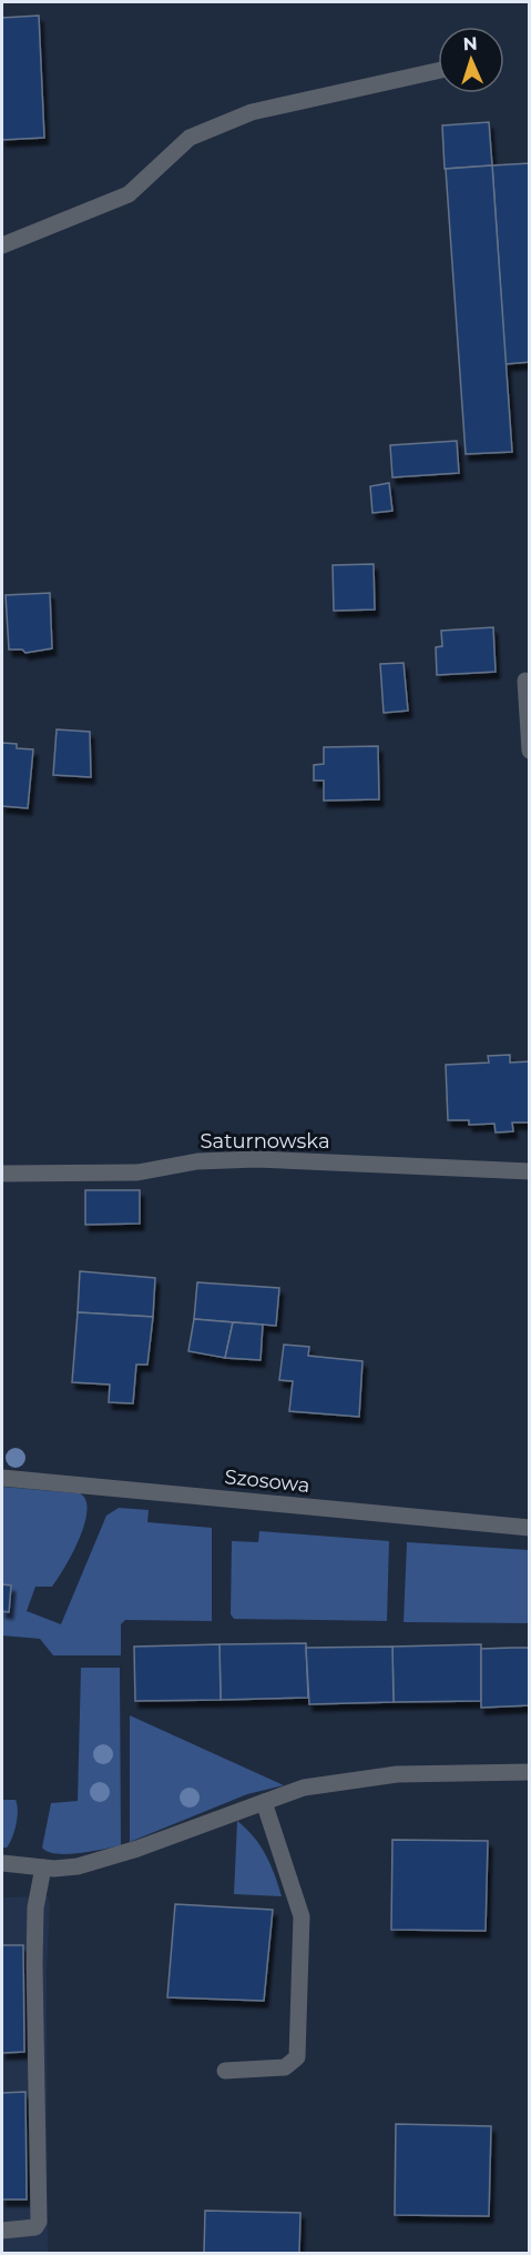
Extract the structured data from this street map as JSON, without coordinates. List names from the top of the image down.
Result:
{
  "streets": {
    "street": ["Saturnowska", "Szosowa"]
  },
  "north": "top"
}
